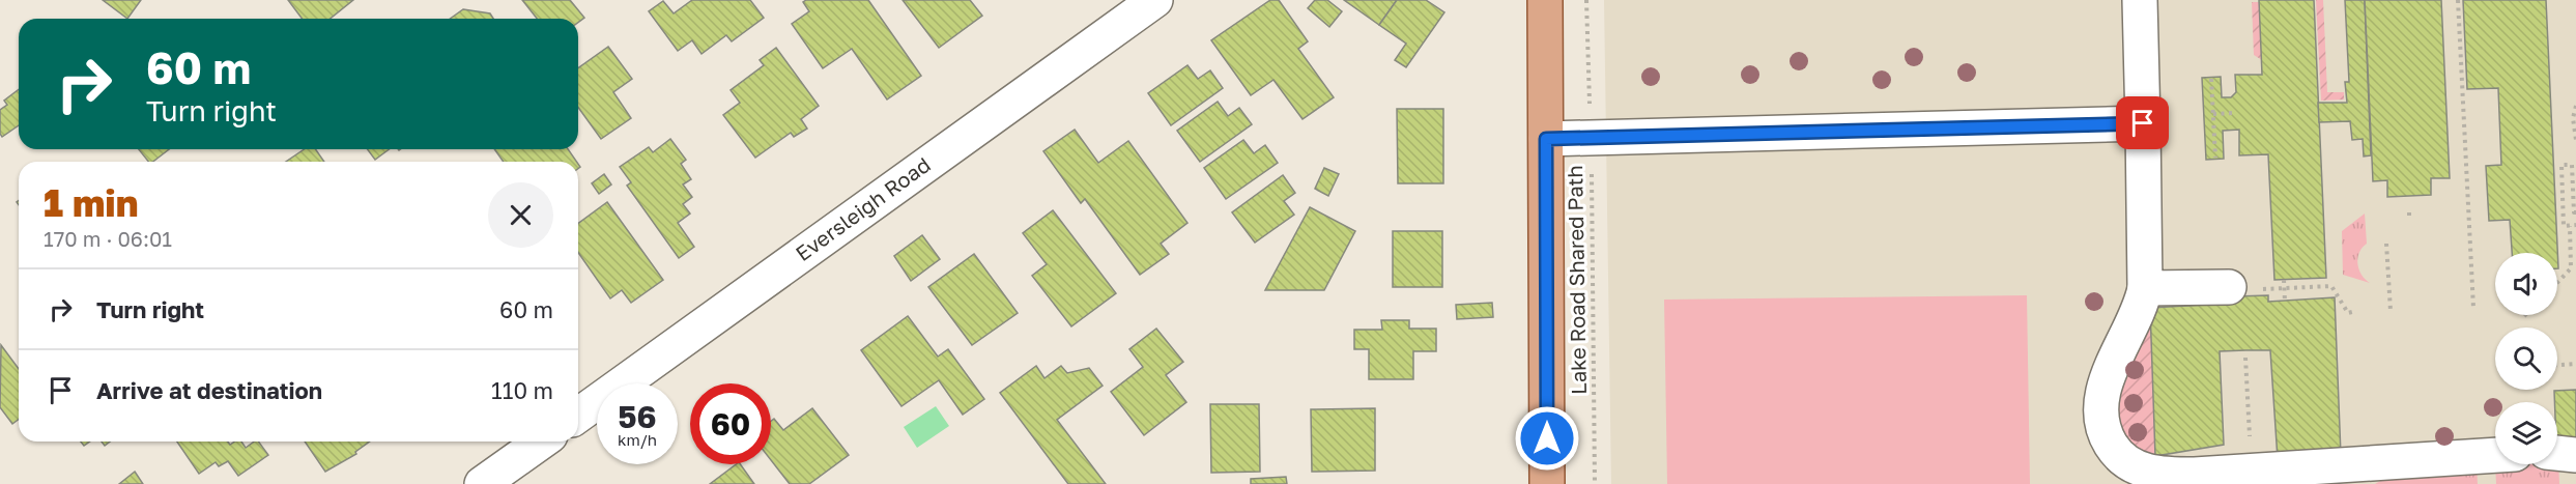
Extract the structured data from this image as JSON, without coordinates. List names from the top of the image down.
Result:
{
  "streets": {
    "street": ["Eversleigh Road"],
    "path": ["Lake Road Shared Path"]
  },
  "page": {
    "turn": ["60 m", "Turn right"],
    "heading": ["1 min", "170 m · 06:01"],
    "list": [
      {
        "name": "Turn right",
        "value": "60 m"
      },
      {
        "name": "Arrive at destination",
        "value": "110 m"
      }
    ],
    "speed": "56 km/h",
    "limit": "60"
  }
}
